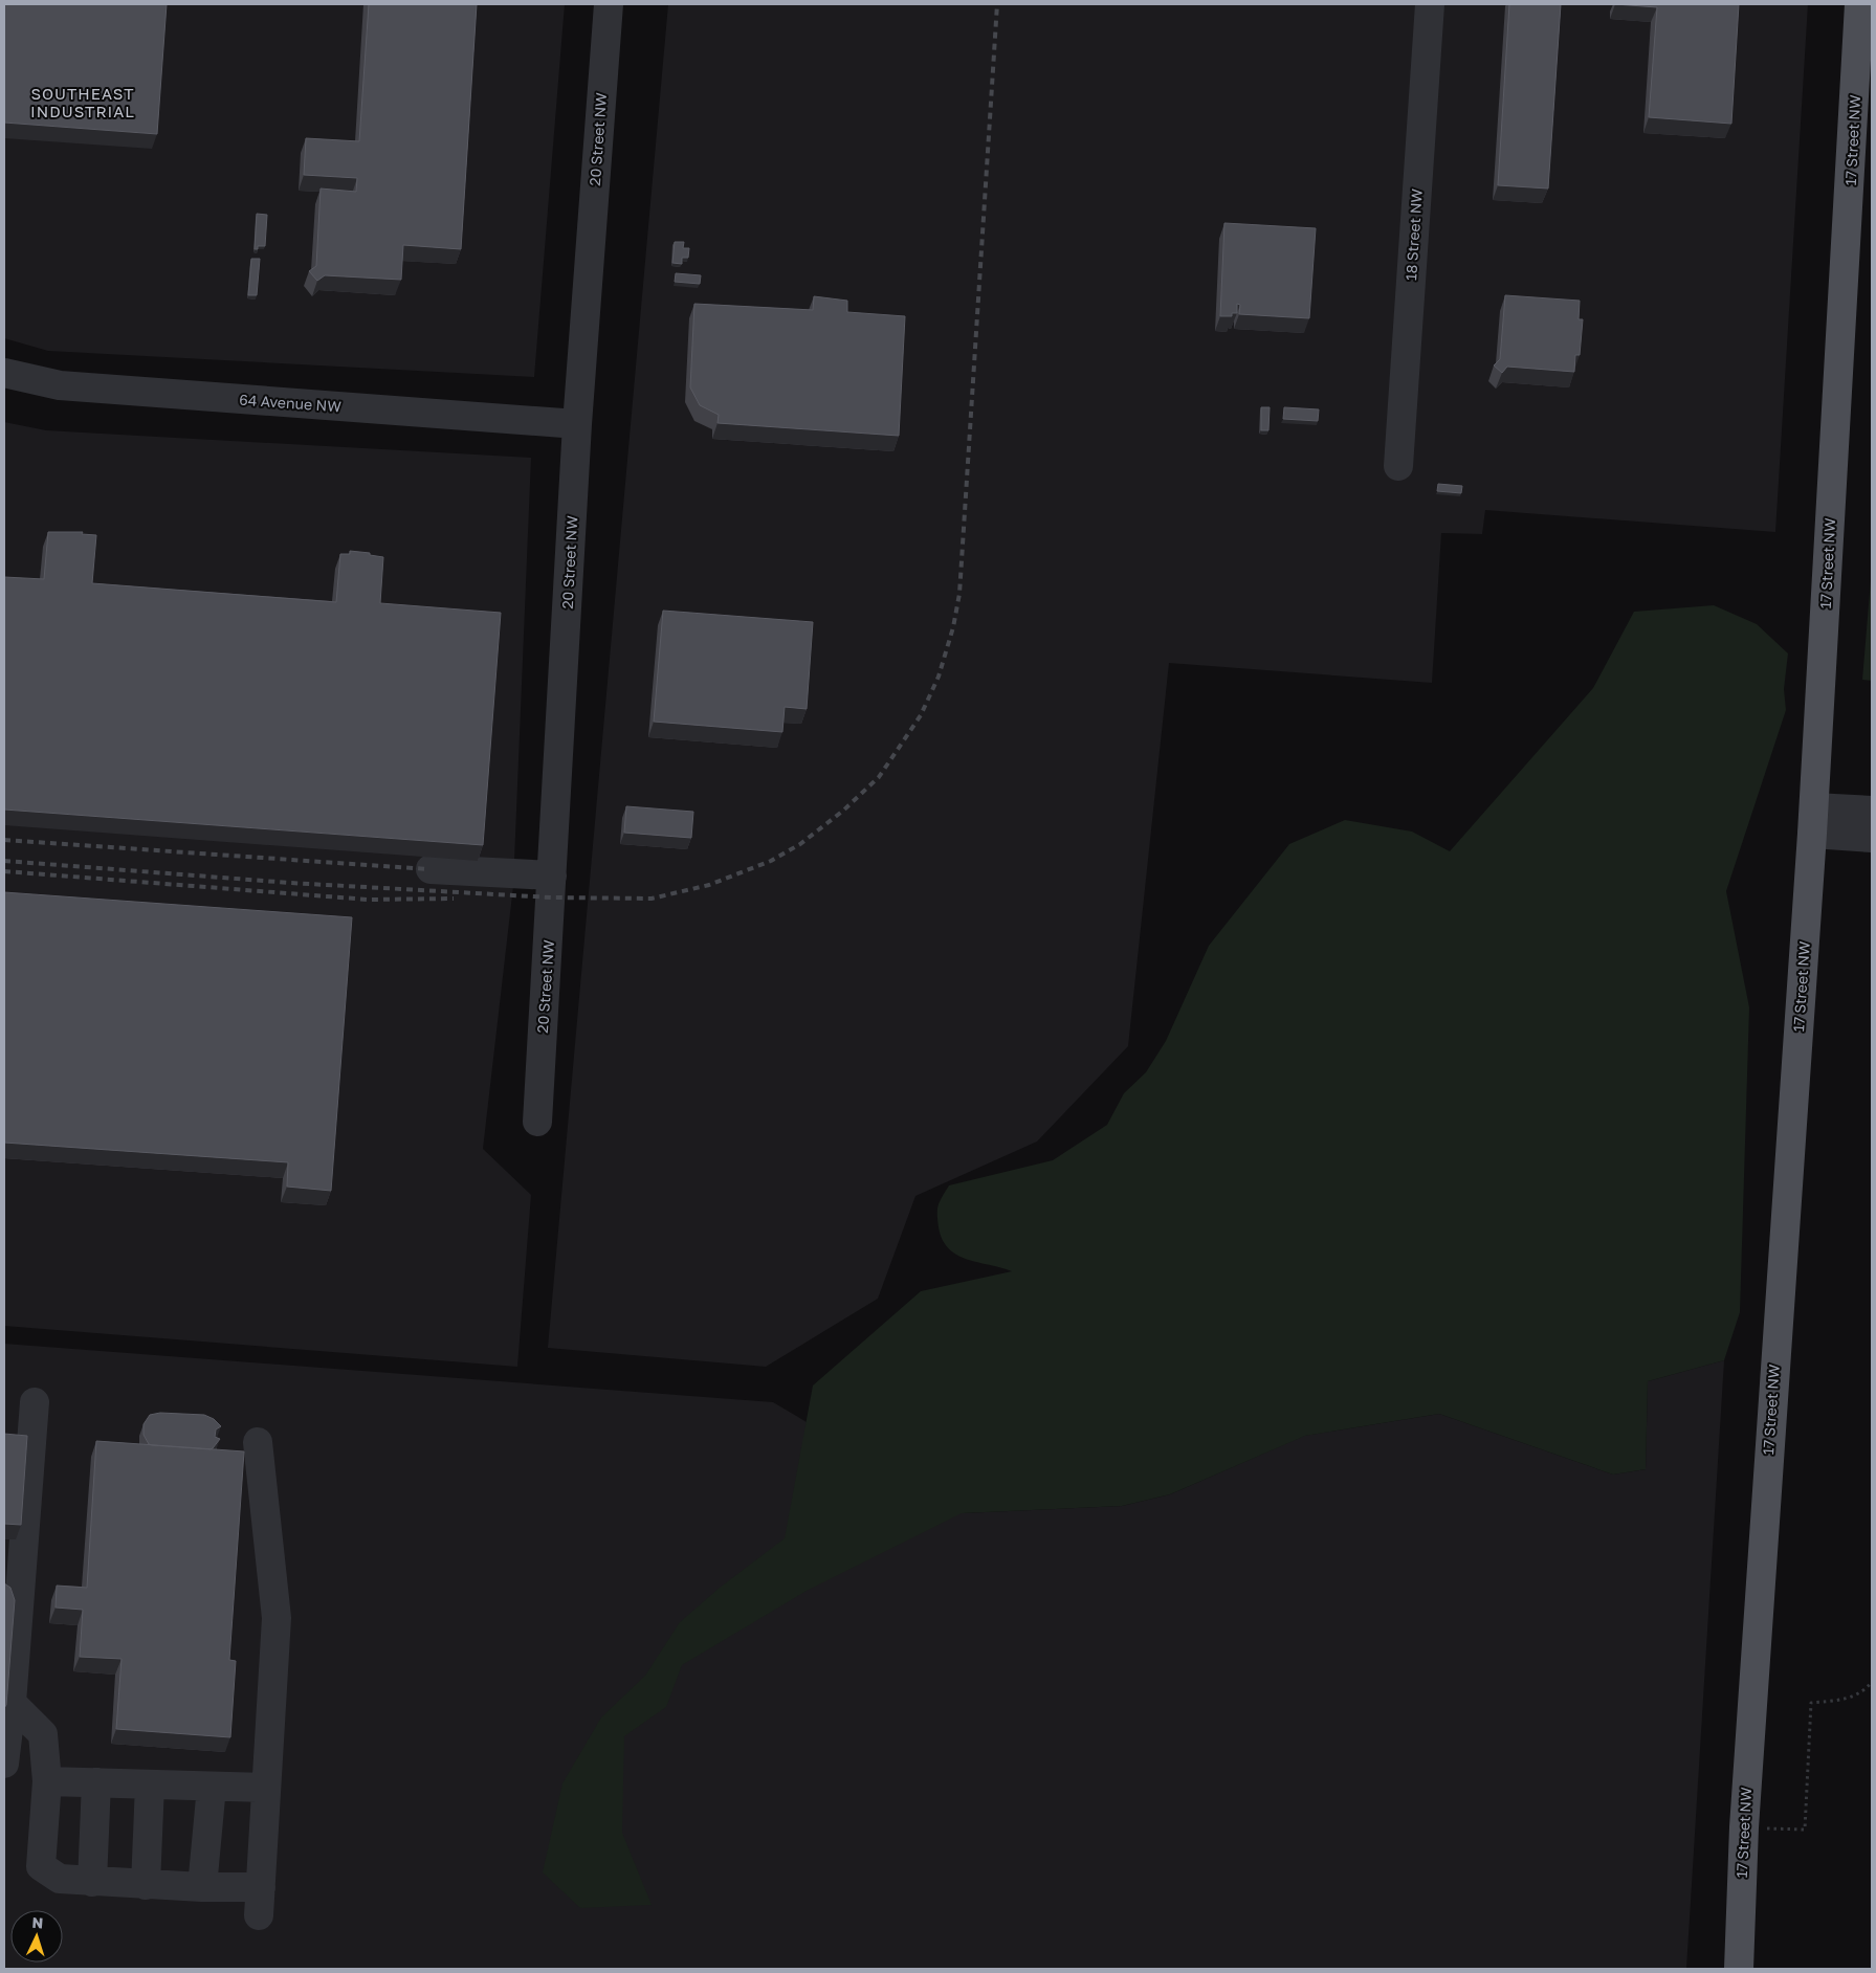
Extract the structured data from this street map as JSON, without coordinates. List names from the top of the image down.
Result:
{
  "streets": {
    "main road": ["17 Street NW"],
    "street": ["20 Street NW", "18 Street NW", "64 Avenue NW"]
  },
  "crossings": [
    ["20 Street NW", "64 Avenue NW"]
  ],
  "districts": ["SOUTHEAST INDUSTRIAL"],
  "north": "top"
}
